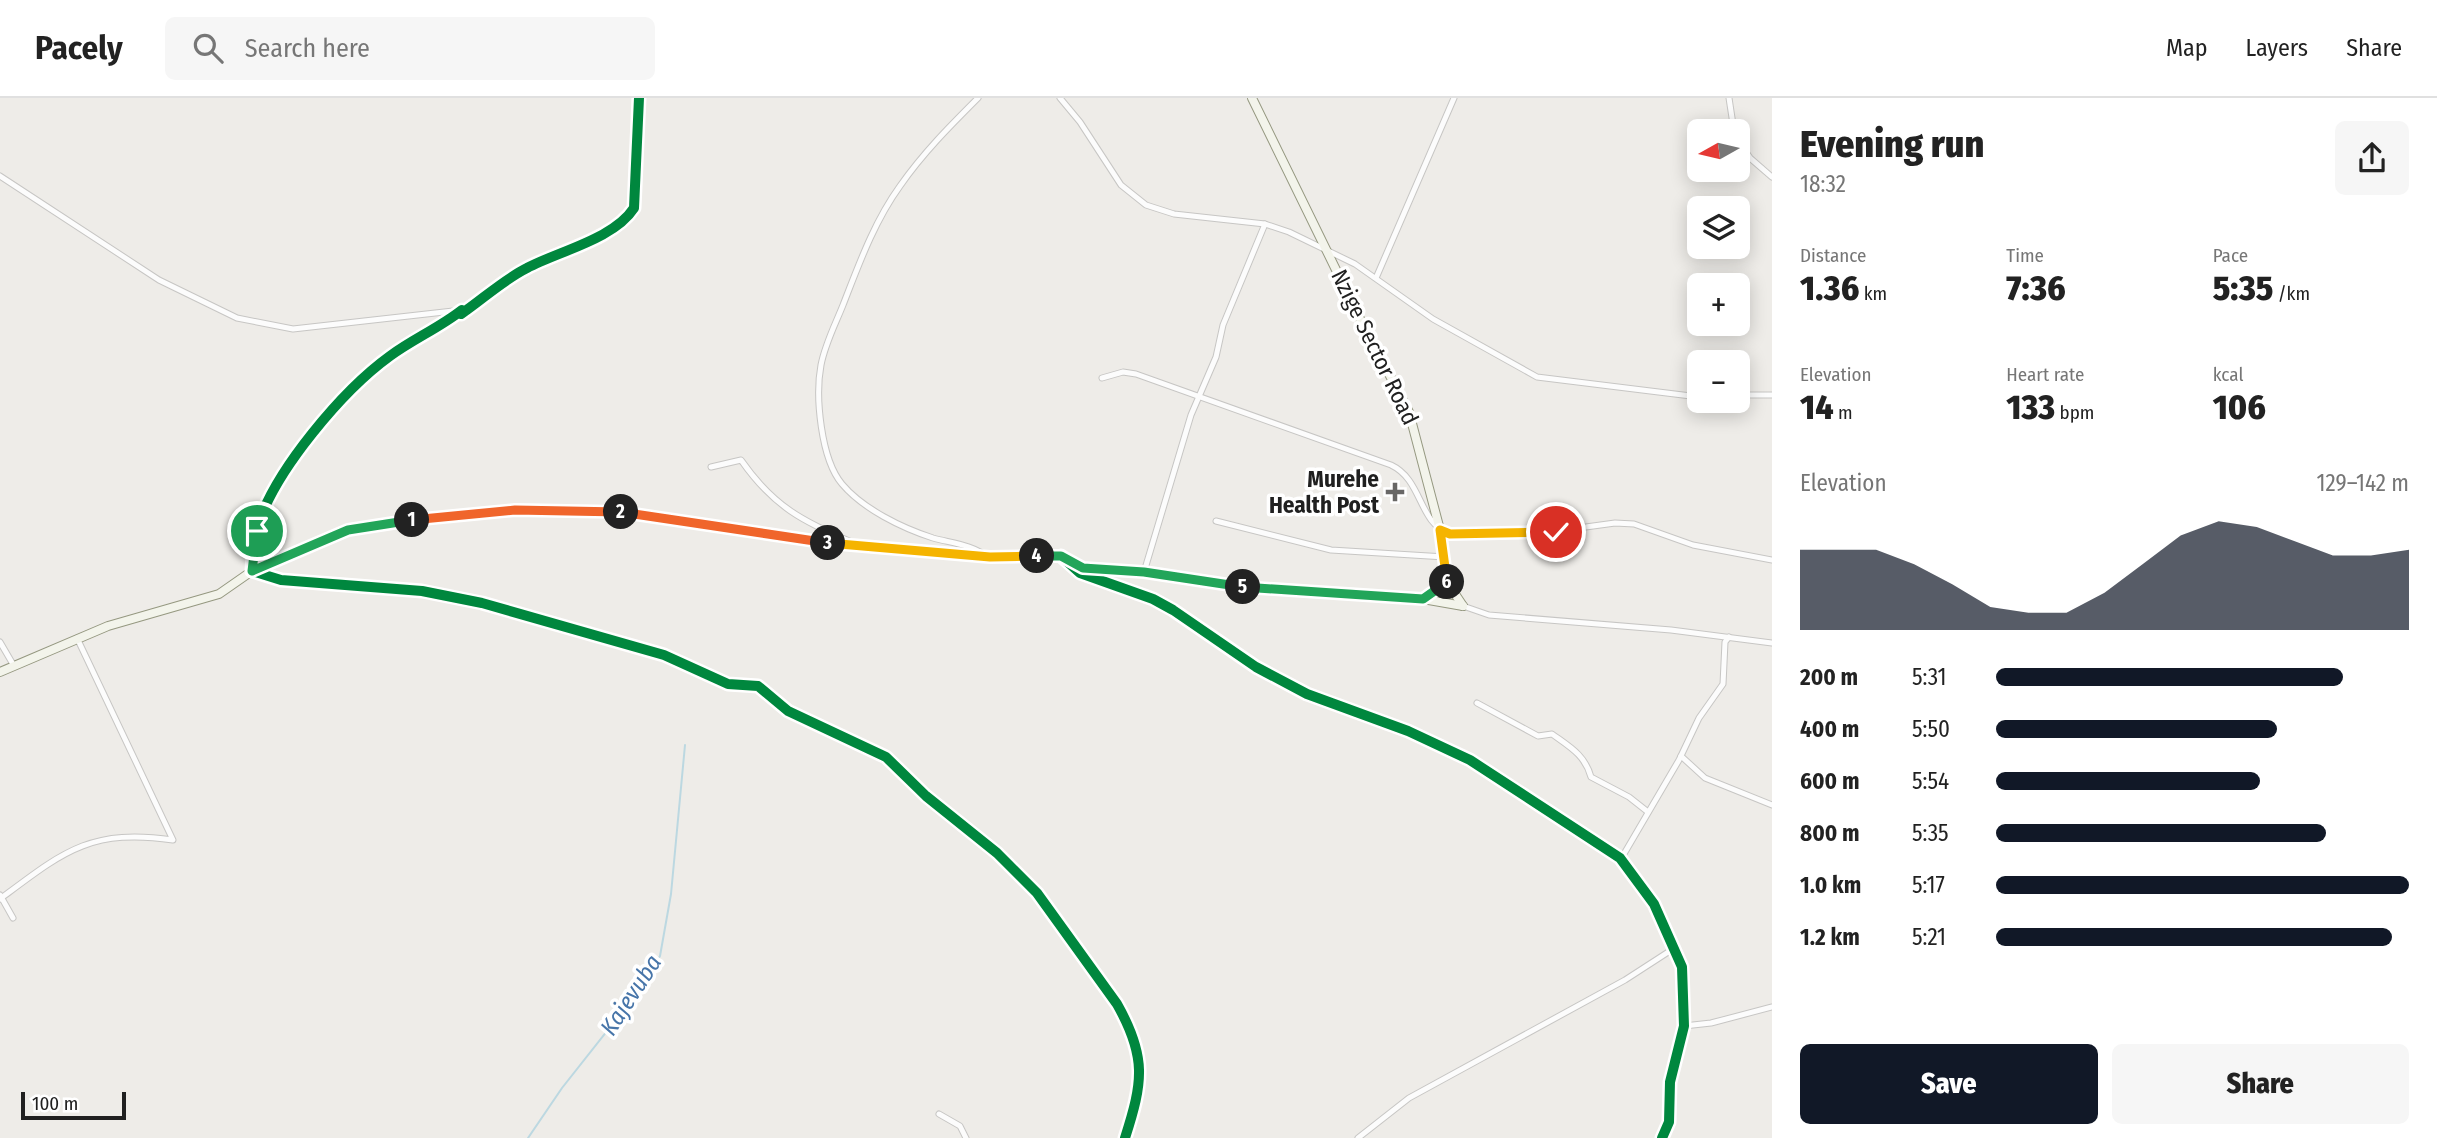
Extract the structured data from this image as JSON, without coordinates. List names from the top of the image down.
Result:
{
  "streets": {
    "main road": ["Nzige Sector Road"]
  },
  "water": ["Kajevuba"],
  "places": {
    "health": ["Murehe Health Post"]
  },
  "scale_bar": "100 m",
  "north": "left",
  "page": {
    "header": "Pacely",
    "search": "Search here",
    "nav": ["Map", "Layers", "Share"],
    "heading": ["Evening run", "18:32"],
    "map_buttons": ["+", "−"],
    "stats": [
      ["Distance", "1.36 km"],
      ["Time", "7:36"],
      ["Pace", "5:35 /km"],
      ["Elevation", "14 m"],
      ["Heart rate", "133 bpm"],
      ["kcal", "106"]
    ],
    "chart": ["Elevation", "129–142 m"],
    "pins": [
      "2",
      "1",
      "3",
      "4",
      "6",
      "5"
    ],
    "list": [
      {
        "name": "200 m",
        "note": "5:31"
      },
      {
        "name": "400 m",
        "note": "5:50"
      },
      {
        "name": "600 m",
        "note": "5:54"
      },
      {
        "name": "800 m",
        "note": "5:35"
      },
      {
        "name": "1.0 km",
        "note": "5:17"
      },
      {
        "name": "1.2 km",
        "note": "5:21"
      }
    ],
    "buttons": ["Save", "Share"],
    "scale": "100 m"
  }
}
